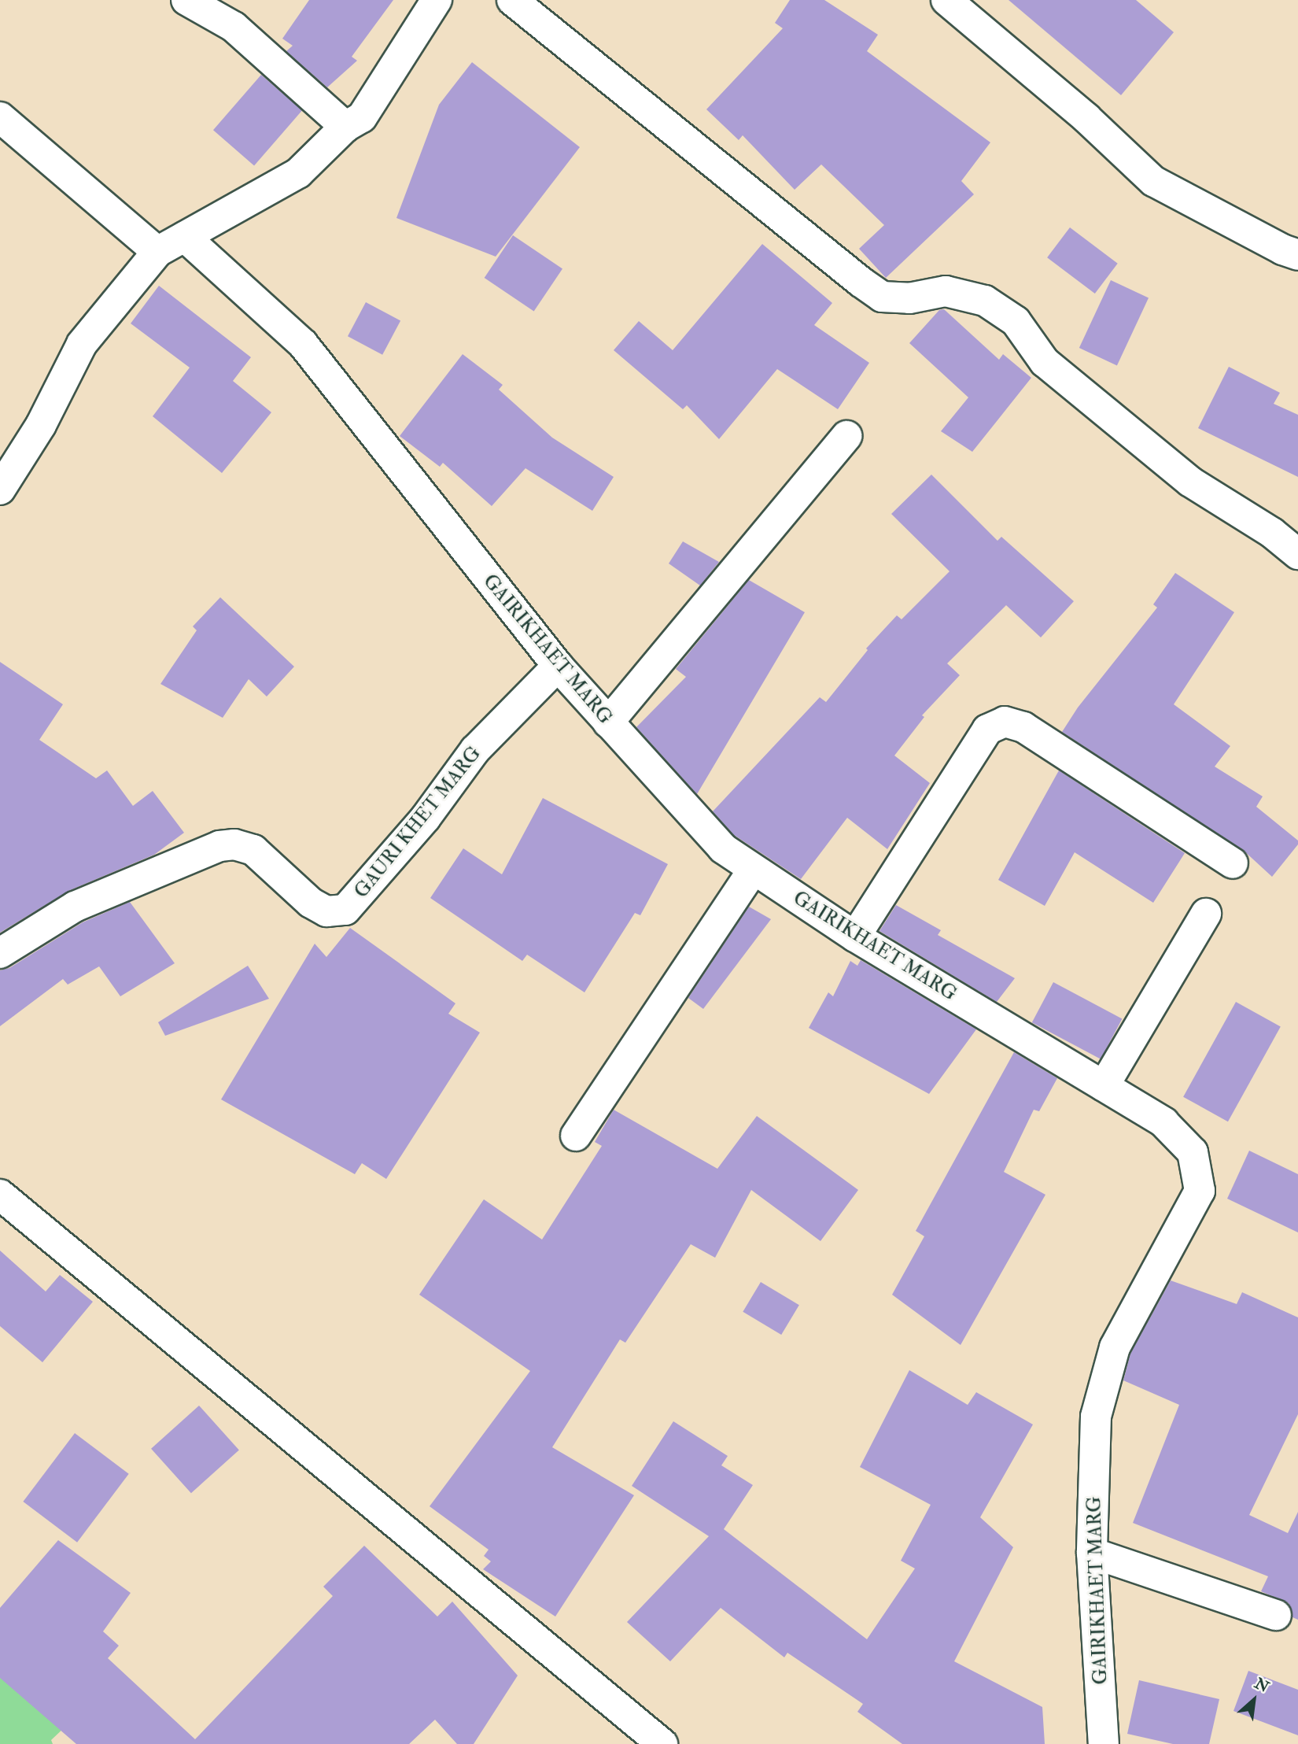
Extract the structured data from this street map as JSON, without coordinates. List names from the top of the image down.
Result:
{
  "streets": {
    "street": ["GAIRIKHAET MARG", "GAURI KHET MARG"]
  },
  "crossings": [
    ["GAIRIKHAET MARG", "GAURI KHET MARG"]
  ],
  "north": "top right"
}
